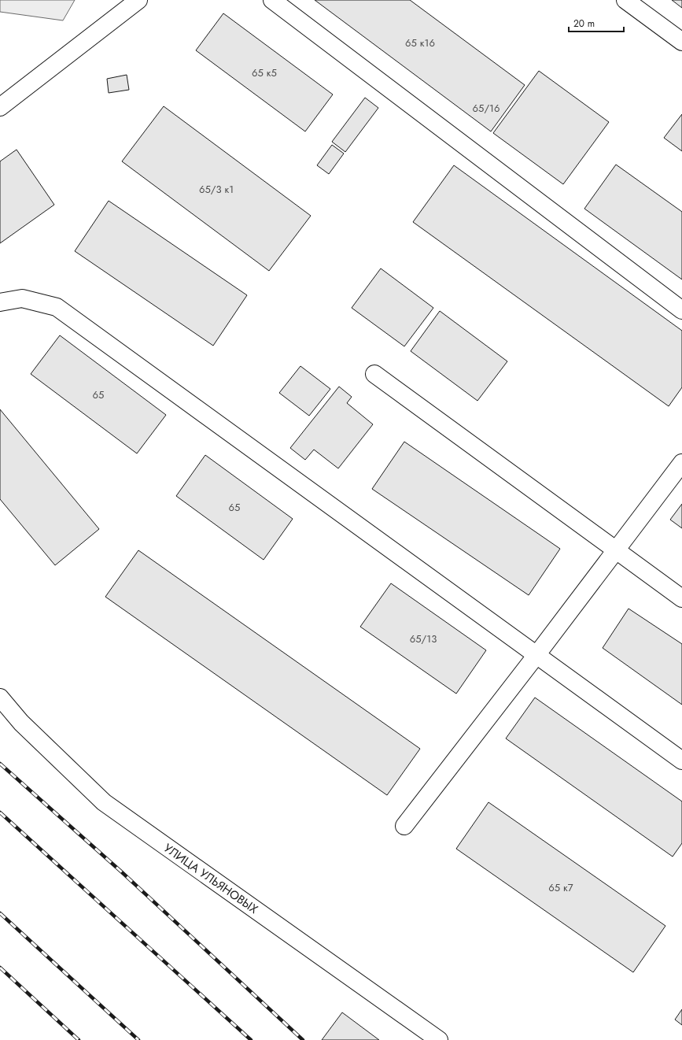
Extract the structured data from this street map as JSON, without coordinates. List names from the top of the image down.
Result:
{
  "streets": {
    "street": ["УЛИЦА УЛЬЯНОВЫХ"]
  },
  "house_numbers": [
    "65 к16",
    "65 к5",
    "65/16",
    "65/3 к1",
    "65",
    "65",
    "65/13",
    "65 к7"
  ],
  "scale_bar": "20 m"
}
